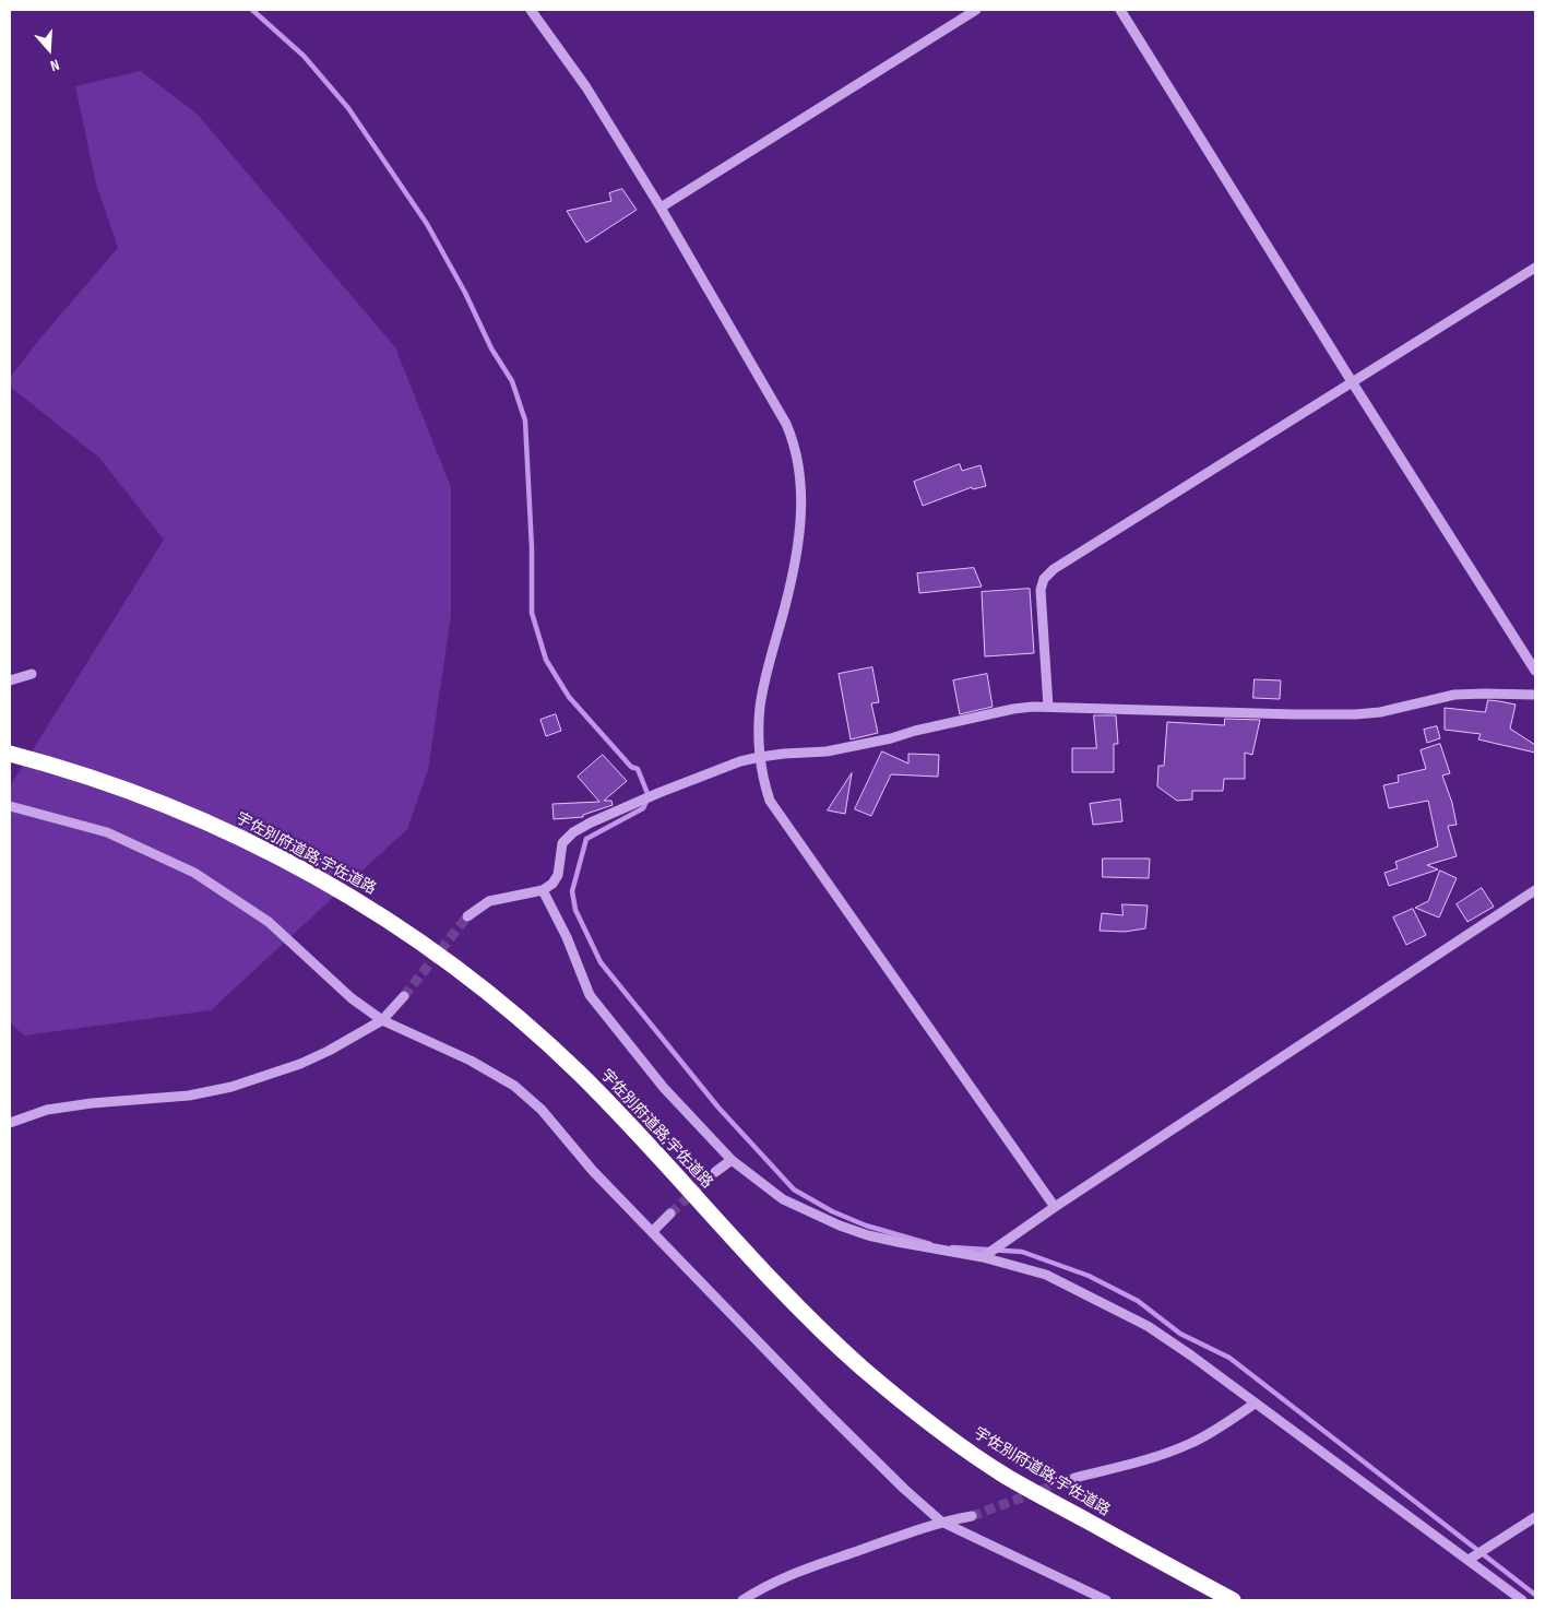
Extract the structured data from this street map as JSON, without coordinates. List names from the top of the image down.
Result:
{
  "streets": {
    "highway": ["宇佐別府道路;宇佐道路"]
  },
  "north": "bottom"
}
